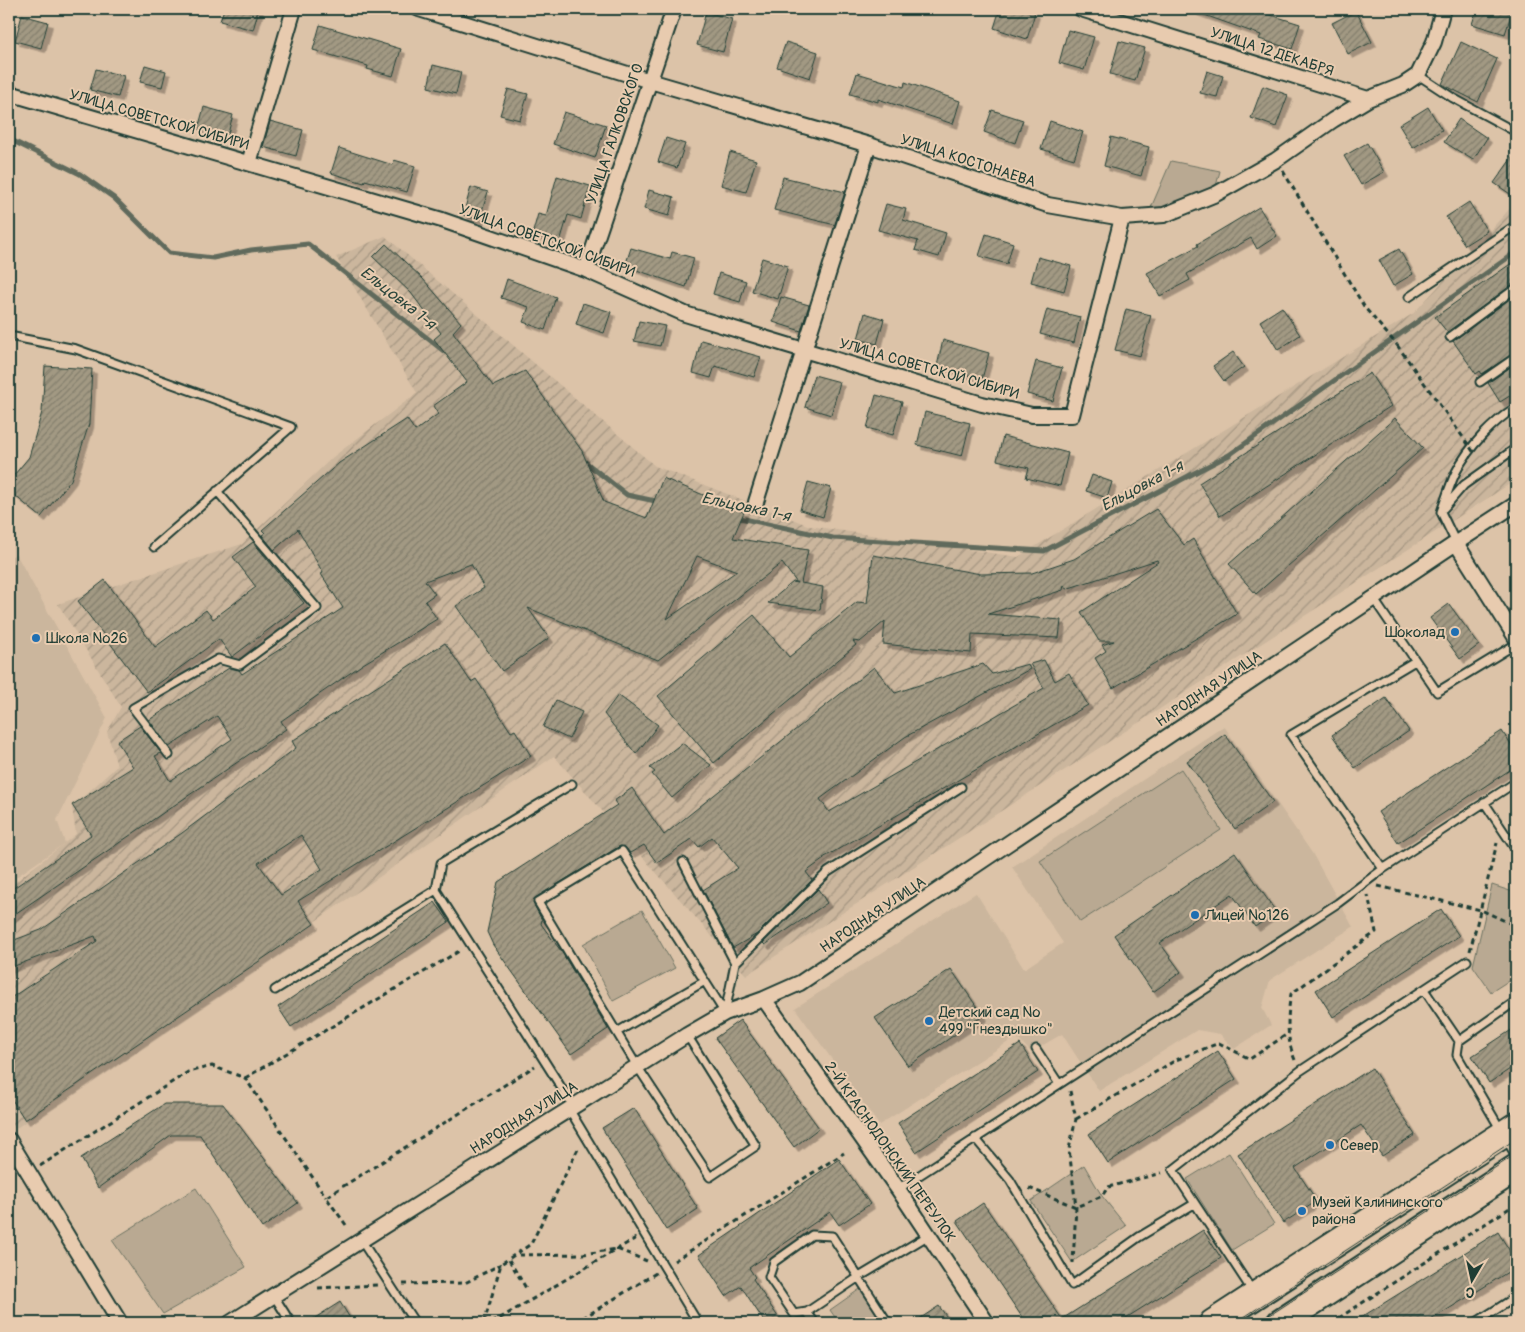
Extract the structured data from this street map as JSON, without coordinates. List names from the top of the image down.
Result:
{
  "streets": {
    "street": [
      "УЛИЦА 12 ДЕКАБРЯ",
      "УЛИЦА СОВЕТСКОЙ СИБИРИ",
      "УЛИЦА ГАЛКОВСКОГО",
      "УЛИЦА КОСТОНАЕВА",
      "НАРОДНАЯ УЛИЦА",
      "2-Й КРАСНОДОНСКИЙ ПЕРЕУЛОК"
    ]
  },
  "crossings": [
    ["УЛИЦА 12 ДЕКАБРЯ", "УЛИЦА КОСТОНАЕВА"],
    ["УЛИЦА СОВЕТСКОЙ СИБИРИ", "УЛИЦА ГАЛКОВСКОГО"],
    ["УЛИЦА СОВЕТСКОЙ СИБИРИ", "УЛИЦА КОСТОНАЕВА"],
    ["УЛИЦА ГАЛКОВСКОГО", "УЛИЦА КОСТОНАЕВА"],
    ["НАРОДНАЯ УЛИЦА", "2-Й КРАСНОДОНСКИЙ ПЕРЕУЛОК"]
  ],
  "water": ["Ельцовка 1-я"],
  "places": [
    "Шоколад",
    "Школа №26",
    "Лицей №126",
    "Детский сад № 499 \"Гнездышко\"",
    "Север",
    "Музей Калининского района"
  ],
  "north": "bottom"
}
